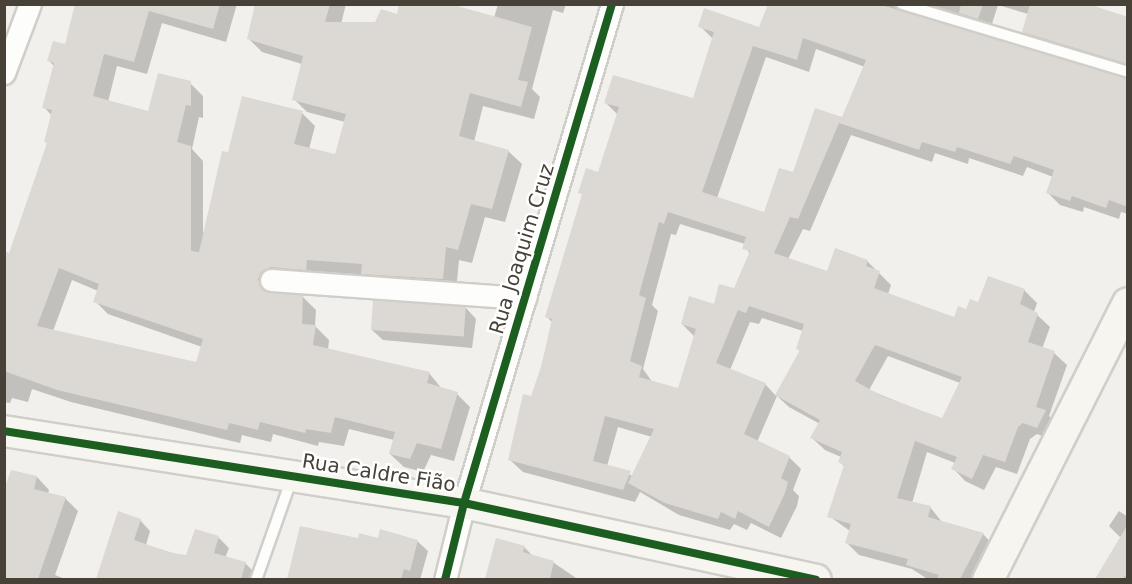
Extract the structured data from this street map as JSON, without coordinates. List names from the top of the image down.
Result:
{
  "streets": {
    "street": ["Rua Joaquim Cruz", "Rua Caldre Fião"]
  },
  "crossings": [
    ["Rua Joaquim Cruz", "Rua Caldre Fião"]
  ]
}
